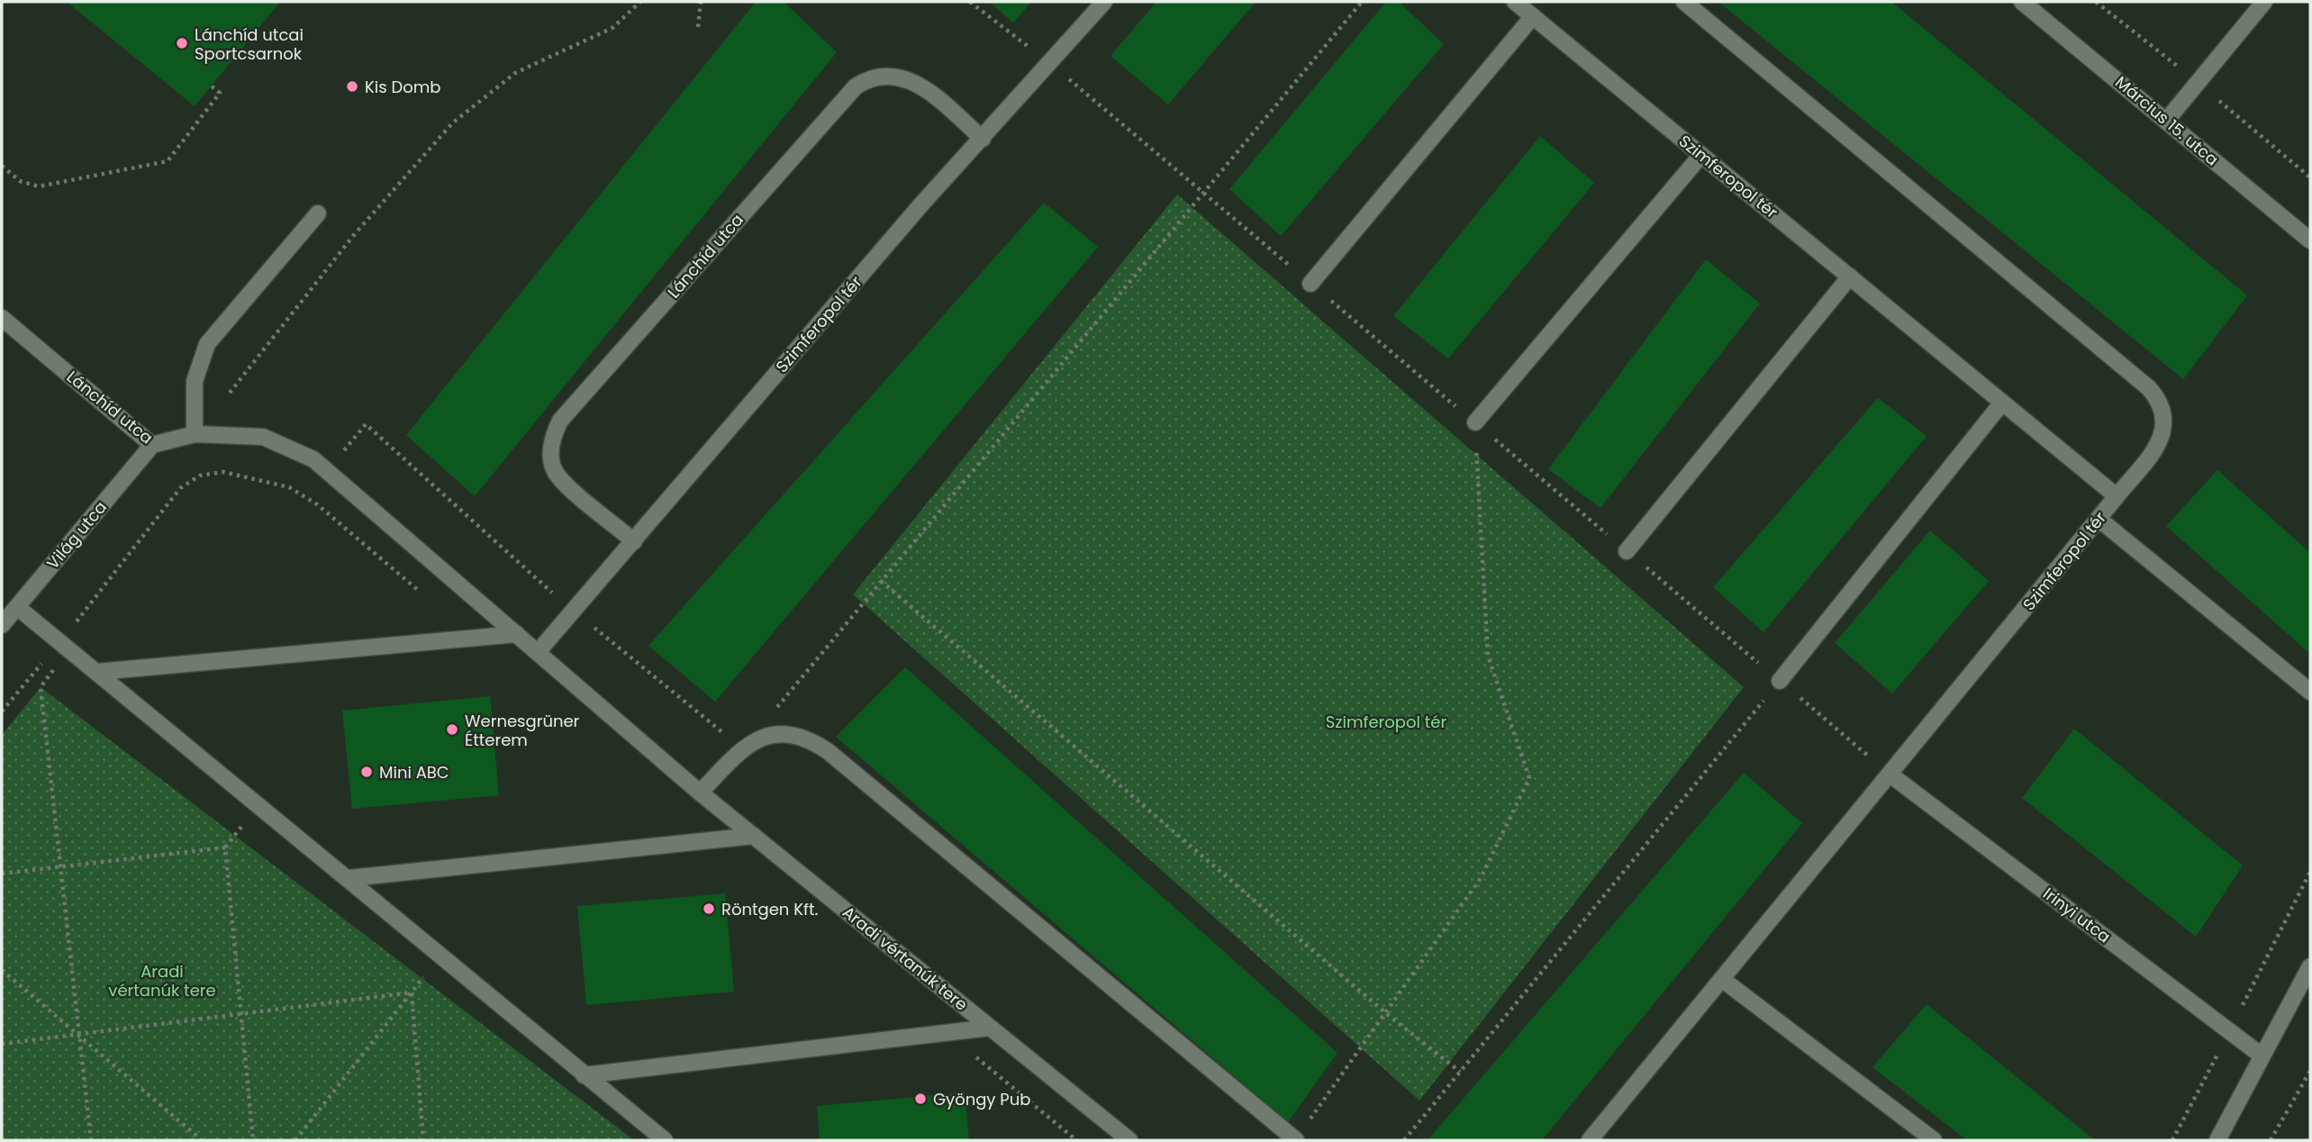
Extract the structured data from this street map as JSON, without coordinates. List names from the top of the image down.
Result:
{
  "streets": {
    "street": [
      "Március 15. utca",
      "Szimferopol tér",
      "Lánchíd utca",
      "Világ utca",
      "Irinyi utca",
      "Aradi vértanúk tere"
    ]
  },
  "crossings": [
    ["Szimferopol tér", "Lánchíd utca"],
    ["Szimferopol tér", "Irinyi utca"],
    ["Szimferopol tér", "Aradi vértanúk tere"],
    ["Lánchíd utca", "Világ utca"],
    ["Lánchíd utca", "Aradi vértanúk tere"]
  ],
  "parks": ["Szimferopol tér", "Aradi vértanúk tere"],
  "places": [
    "Lánchíd utcai Sportcsarnok",
    "Kis Domb",
    "Wernesgrüner Étterem",
    "Mini ABC",
    "Röntgen Kft.",
    "Gyöngy Pub"
  ]
}
